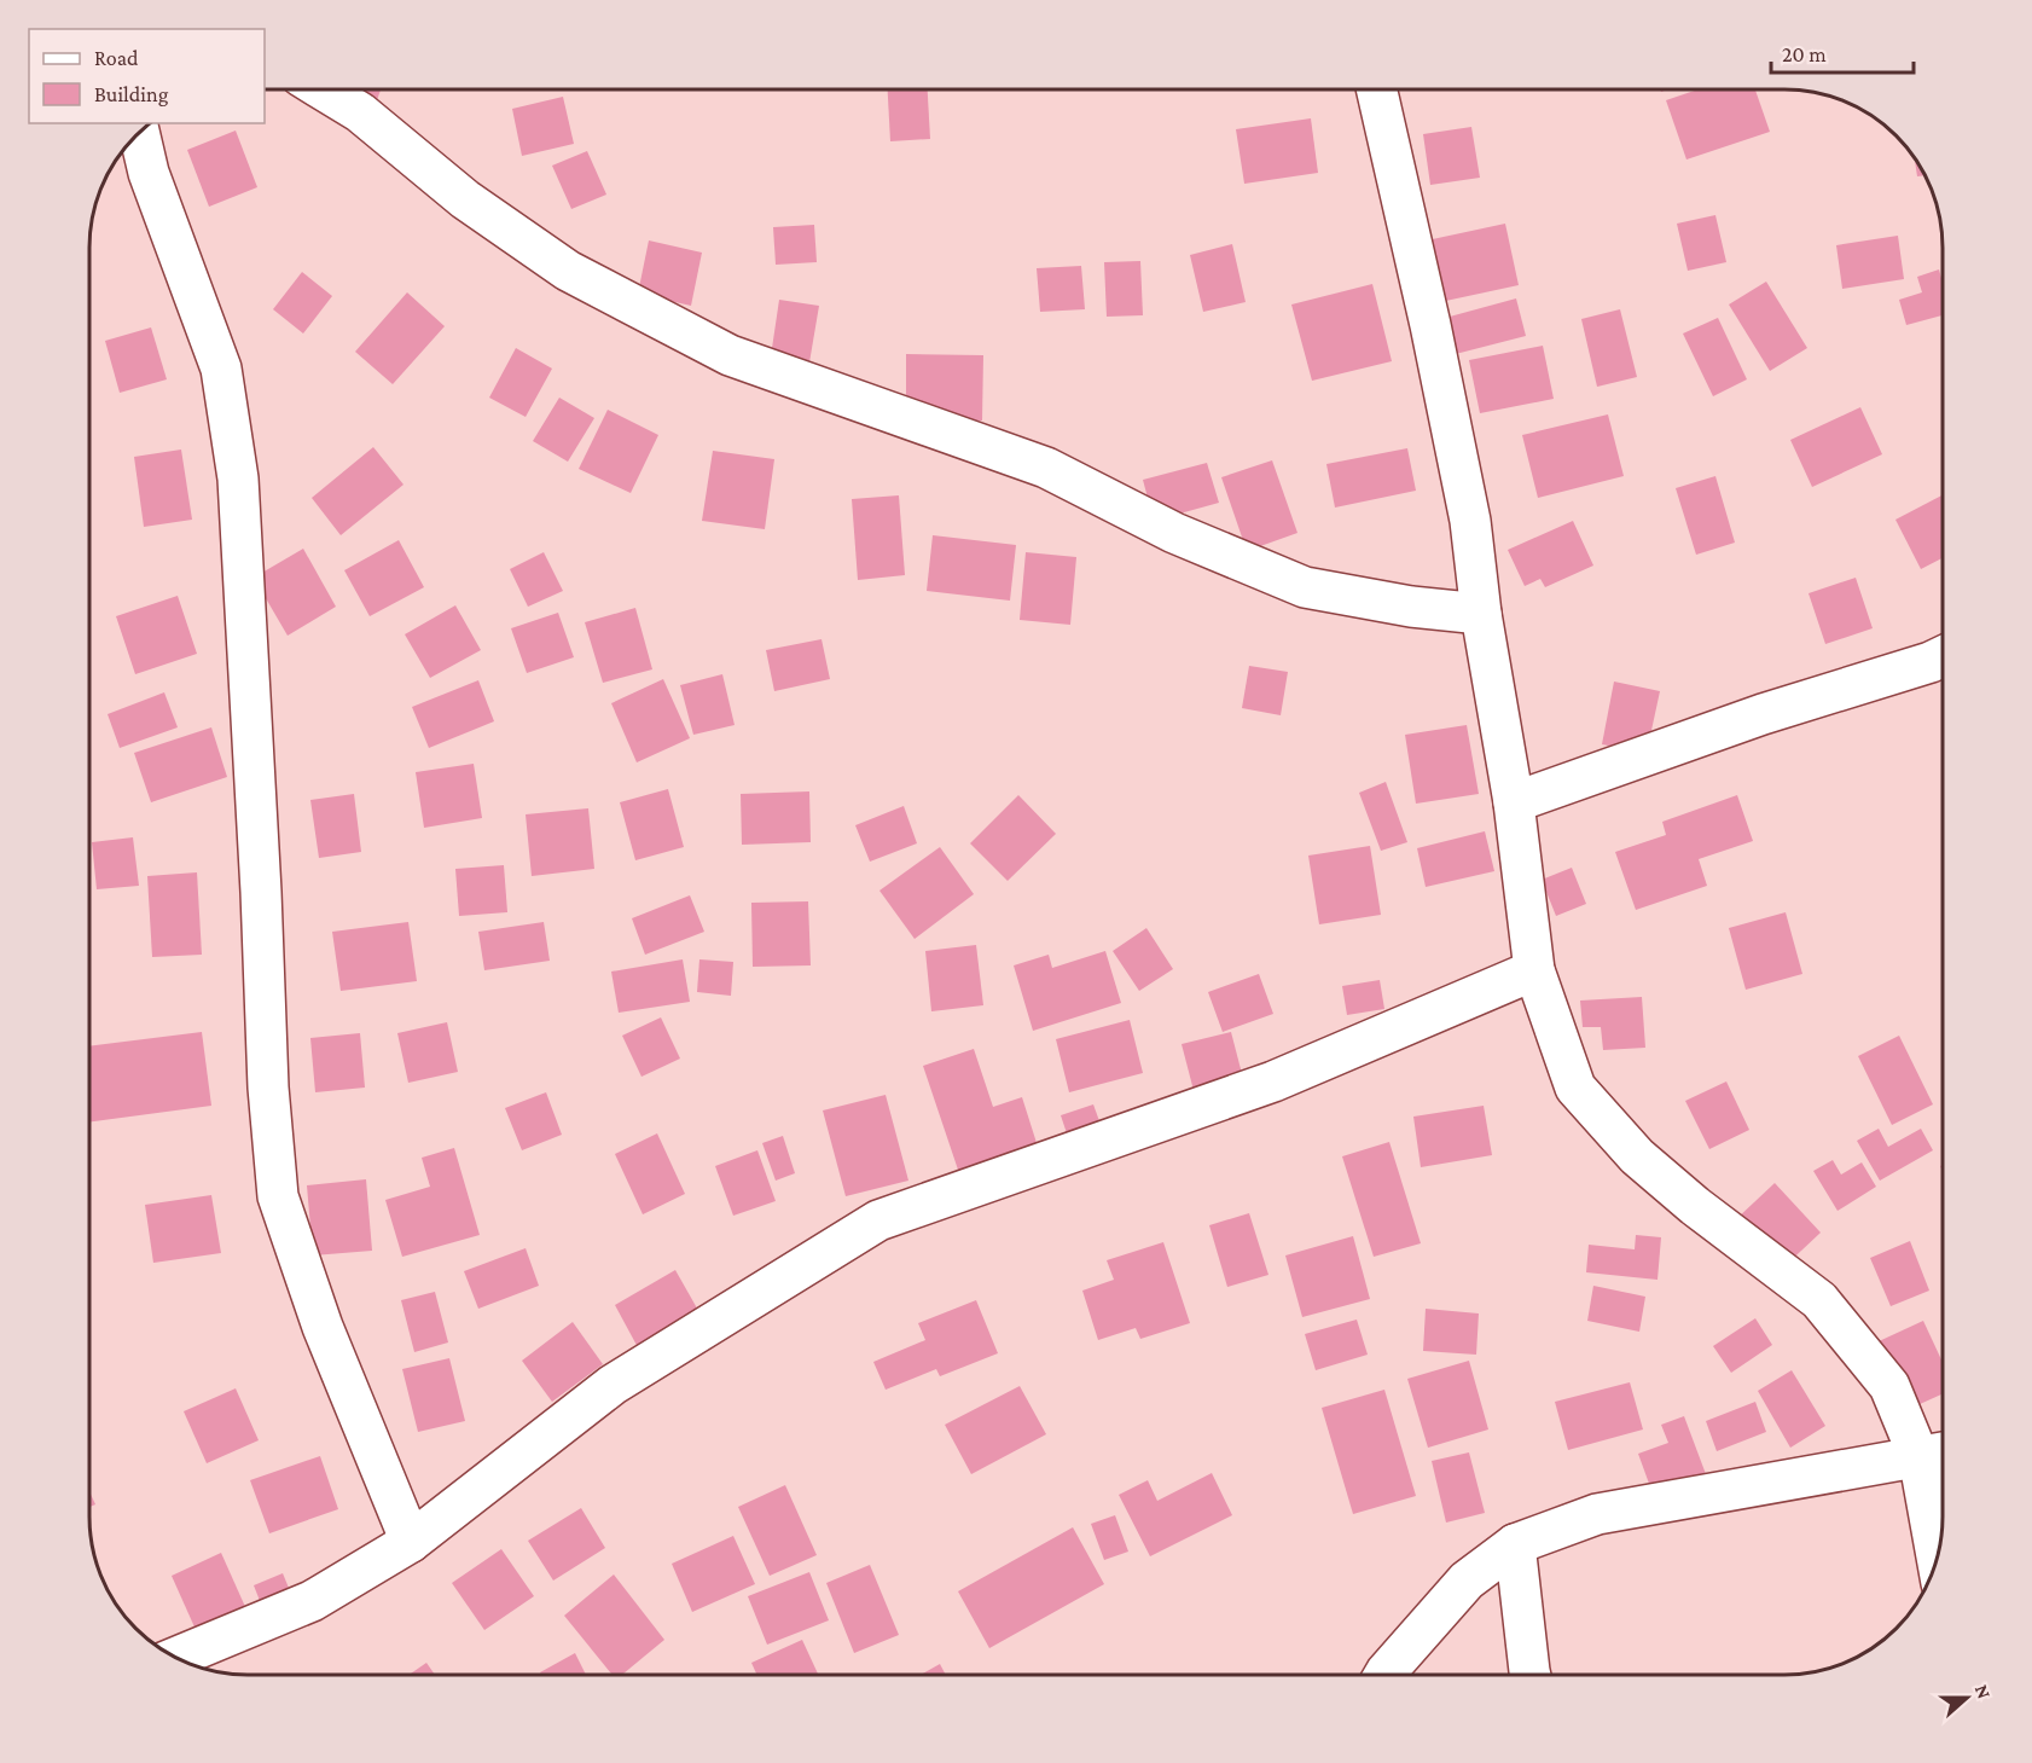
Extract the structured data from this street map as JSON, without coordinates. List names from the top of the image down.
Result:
{
  "legend": ["Road", "Building"],
  "scale_bar": "20 m",
  "north": "right"
}
